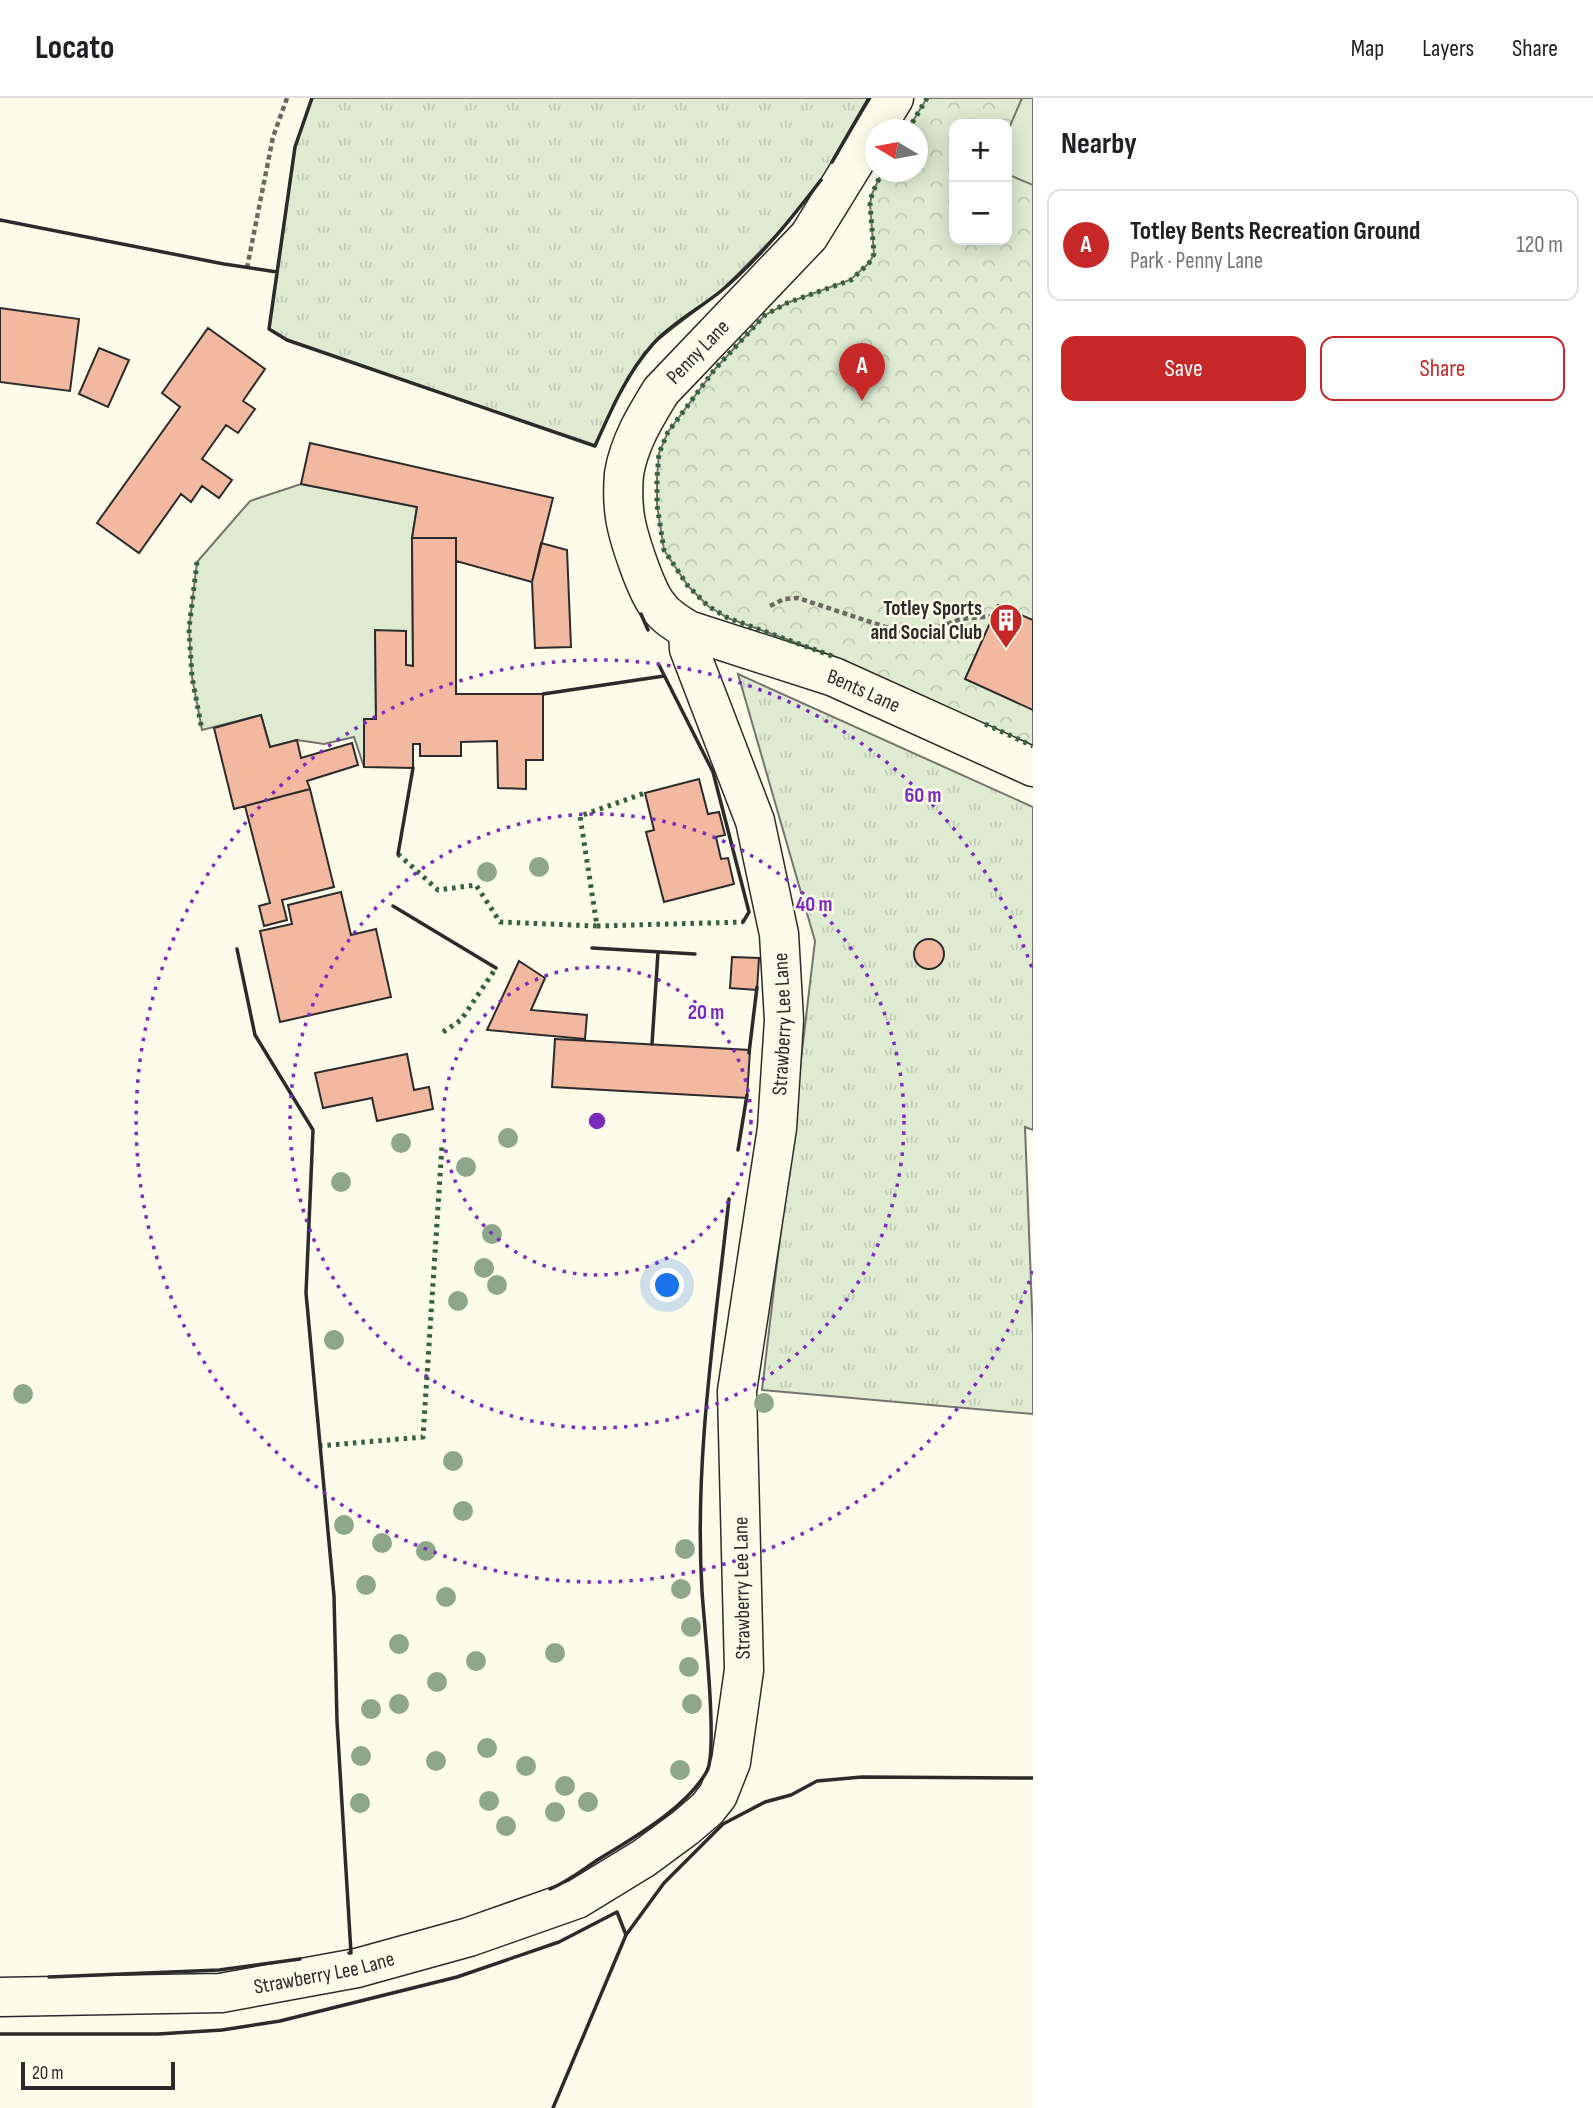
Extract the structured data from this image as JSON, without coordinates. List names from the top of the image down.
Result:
{
  "streets": {
    "street": ["Penny Lane", "Bents Lane", "Strawberry Lee Lane"]
  },
  "crossings": [
    ["Penny Lane", "Bents Lane"],
    ["Penny Lane", "Strawberry Lee Lane"],
    ["Bents Lane", "Strawberry Lee Lane"]
  ],
  "places": {
    "building": ["Totley Sports and Social Club"]
  },
  "scale_bar": "20 m",
  "north": "left",
  "page": {
    "header": "Locato",
    "nav": ["Map", "Layers", "Share"],
    "heading": "Nearby",
    "map_buttons": ["+", "−"],
    "list": [
      {
        "mark": "A",
        "name": "Totley Bents Recreation Ground",
        "note": "Park · Penny Lane",
        "value": "120 m"
      }
    ],
    "buttons": ["Save", "Share"],
    "pins": "A",
    "scale": "20 m"
  },
  "rings": ["60 m", "40 m", "20 m"]
}
